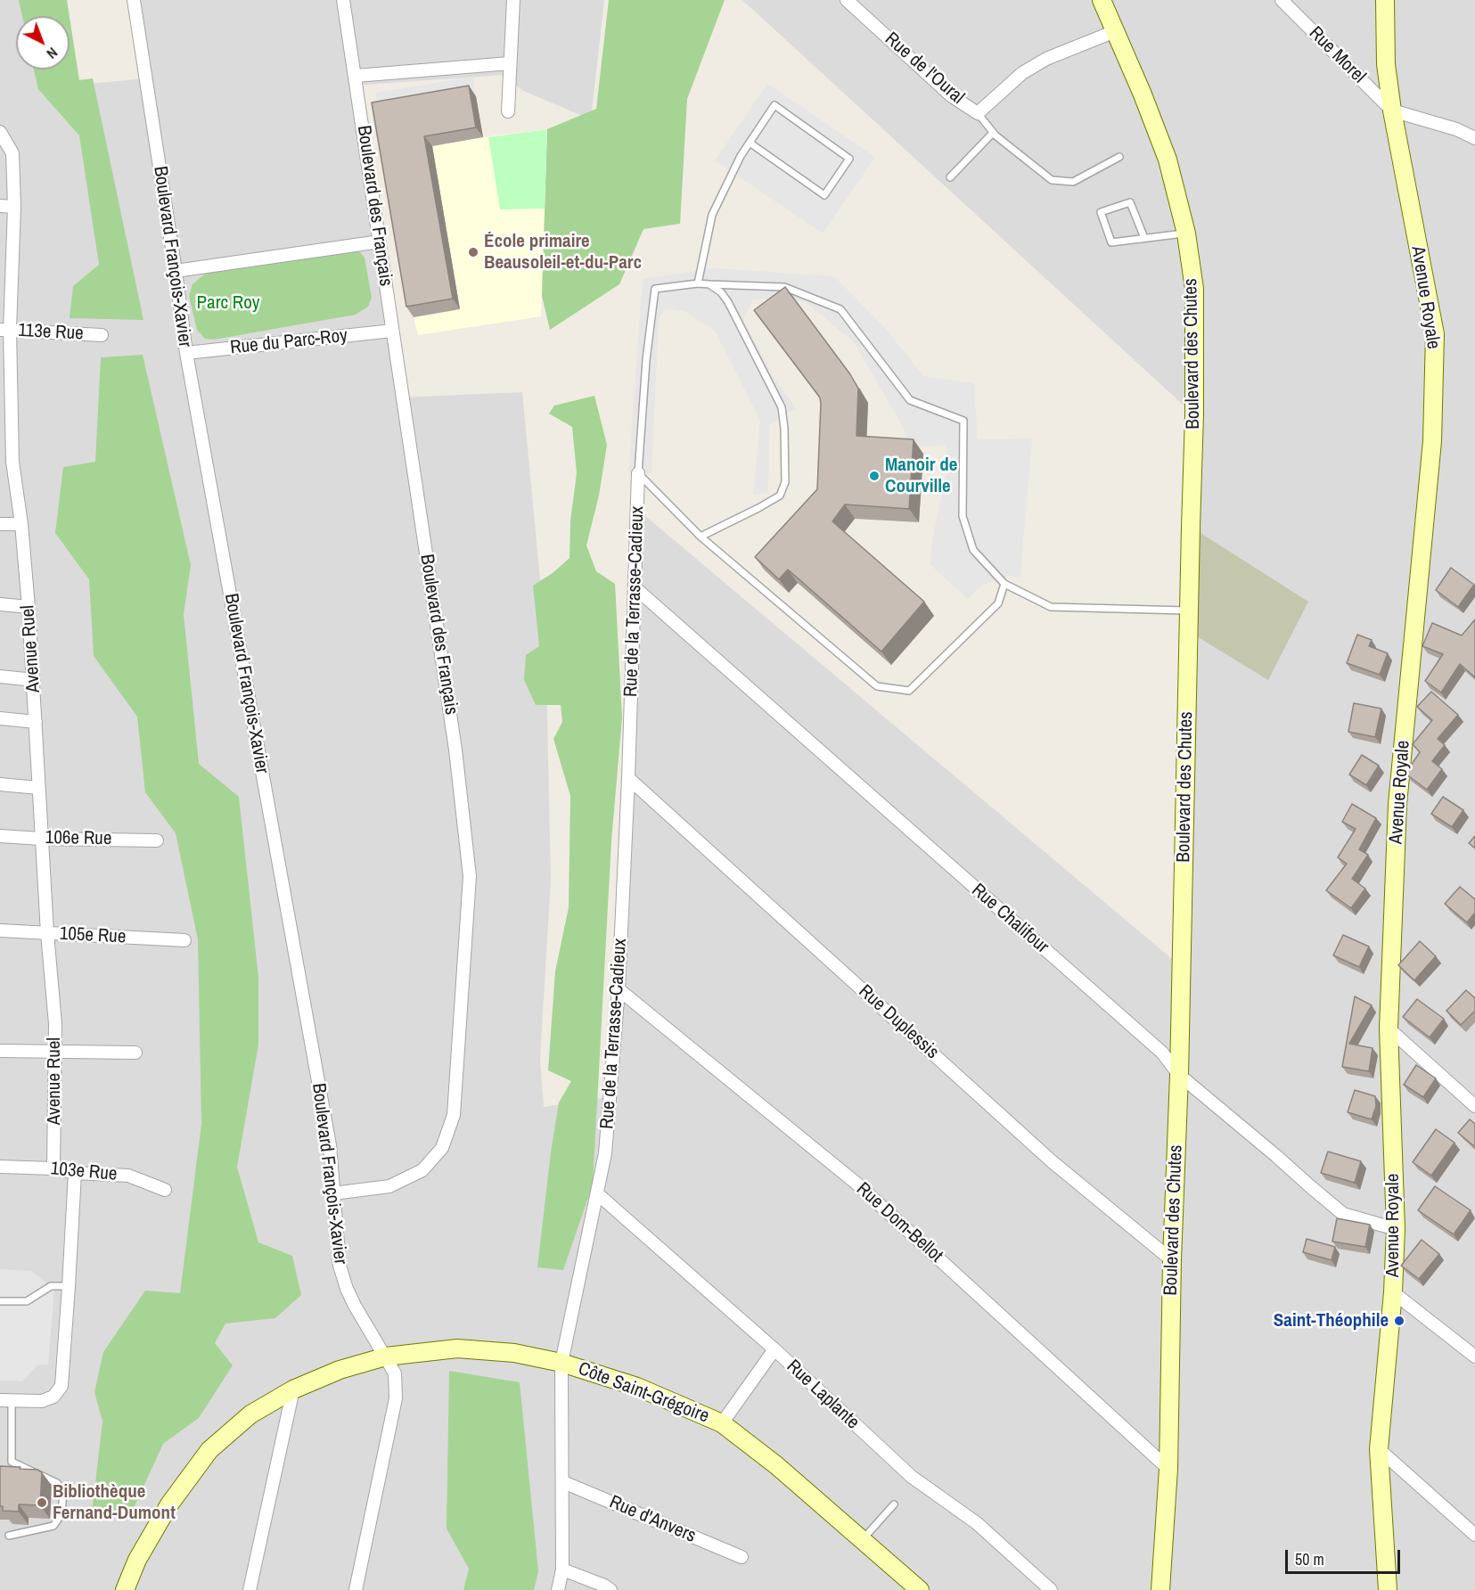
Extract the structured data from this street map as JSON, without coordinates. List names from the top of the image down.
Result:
{
  "streets": {
    "street": [
      "Rue Morel",
      "Rue de l'Oural",
      "Boulevard des Français",
      "Boulevard François-Xavier",
      "Avenue Royale",
      "113e Rue",
      "Rue du Parc-Roy",
      "Boulevard des Chutes",
      "Rue de la Terrasse-Cadieux",
      "Avenue Ruel",
      "106e Rue",
      "Rue Chalifour",
      "105e Rue",
      "Rue Duplessis",
      "103e Rue",
      "Rue Dom-Bellot",
      "Côte Saint-Grégoire",
      "Rue Laplante",
      "Rue d'Anvers"
    ]
  },
  "crossings": [
    ["Rue Morel", "Avenue Royale"],
    ["Rue de l'Oural", "Boulevard des Chutes"],
    ["Boulevard des Français", "Boulevard François-Xavier"],
    ["Boulevard des Français", "Rue du Parc-Roy"],
    ["Boulevard François-Xavier", "Rue du Parc-Roy"],
    ["Boulevard François-Xavier", "Côte Saint-Grégoire"],
    ["Avenue Royale", "Rue Chalifour"],
    ["113e Rue", "Avenue Ruel"],
    ["Boulevard des Chutes", "Rue Chalifour"],
    ["Boulevard des Chutes", "Rue Duplessis"],
    ["Boulevard des Chutes", "Rue Dom-Bellot"],
    ["Rue de la Terrasse-Cadieux", "Rue Chalifour"],
    ["Rue de la Terrasse-Cadieux", "Rue Duplessis"],
    ["Rue de la Terrasse-Cadieux", "Rue Dom-Bellot"],
    ["Rue de la Terrasse-Cadieux", "Côte Saint-Grégoire"],
    ["Rue de la Terrasse-Cadieux", "Rue Laplante"],
    ["Rue de la Terrasse-Cadieux", "Rue d'Anvers"],
    ["Avenue Ruel", "106e Rue"],
    ["Avenue Ruel", "105e Rue"],
    ["Avenue Ruel", "103e Rue"]
  ],
  "parks": ["Parc Roy"],
  "places": [
    "École primaire Beausoleil-et-du-Parc",
    "Manoir de Courville",
    "Saint-Théophile",
    "Bibliothèque Fernand-Dumont"
  ],
  "scale_bar": "50 m",
  "north": "bottom right"
}
